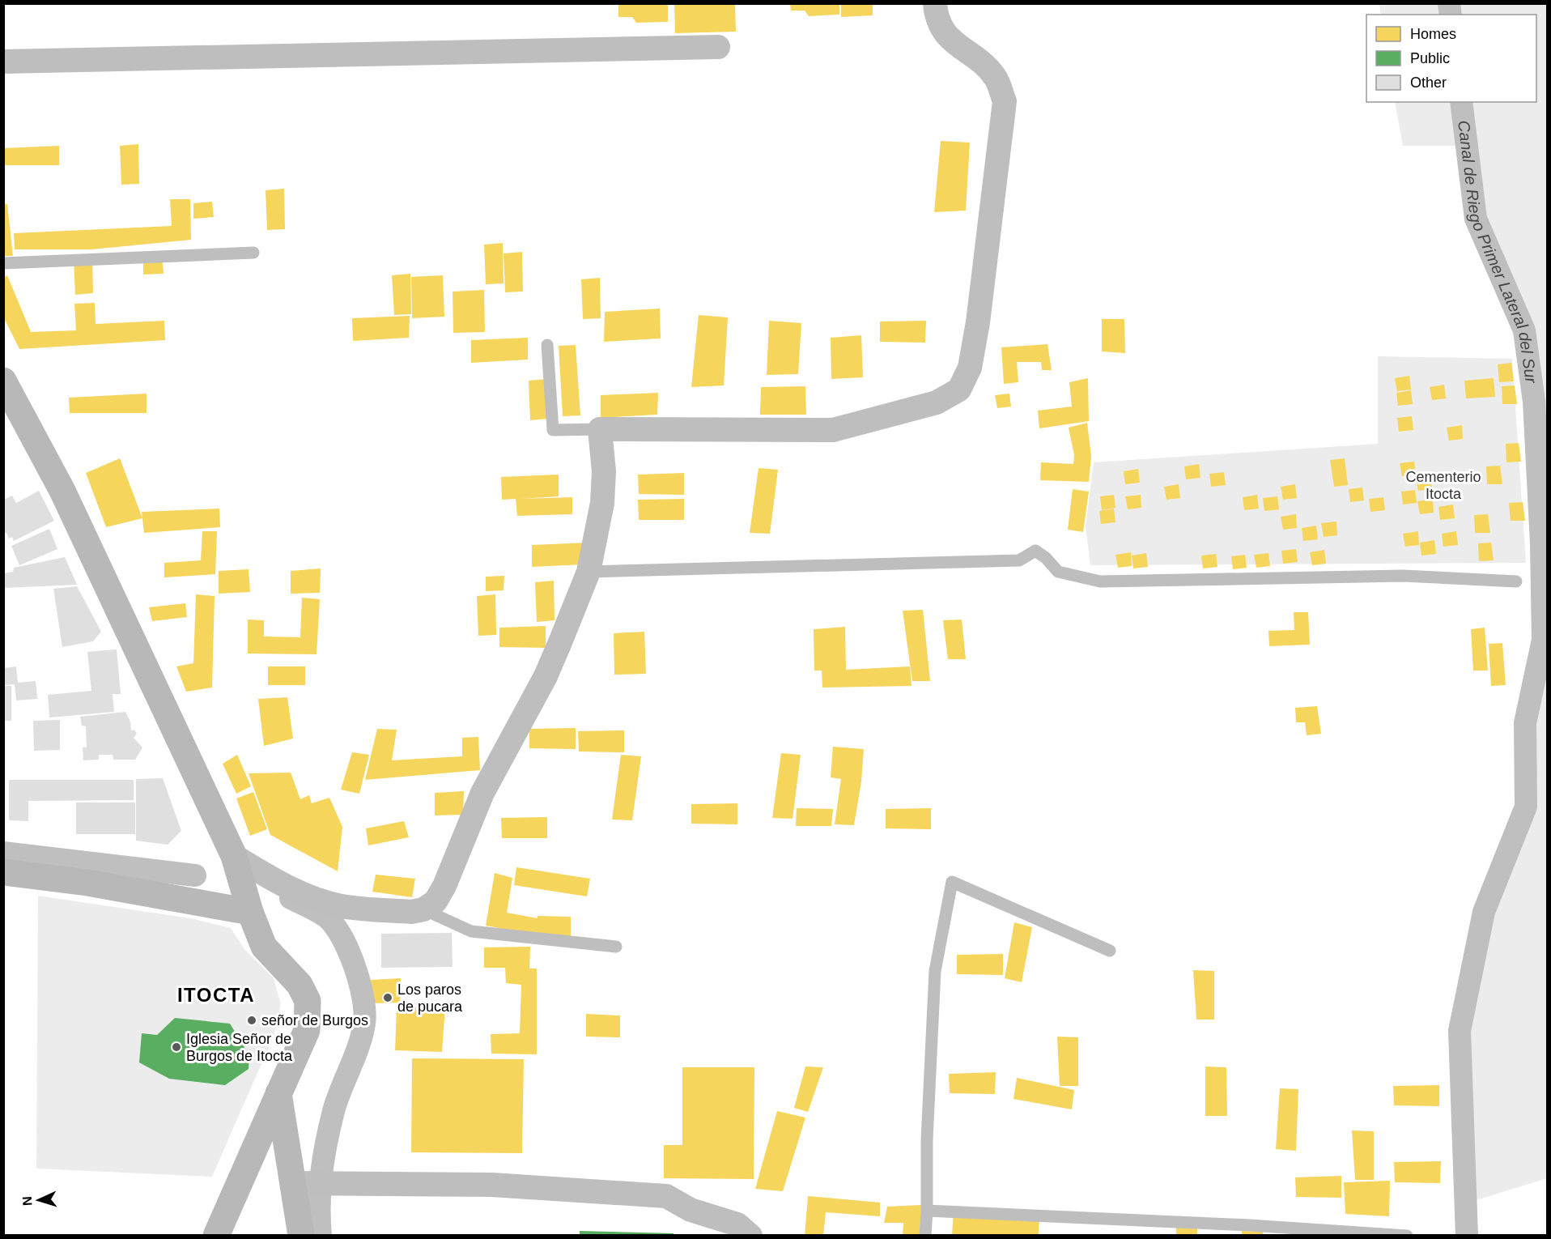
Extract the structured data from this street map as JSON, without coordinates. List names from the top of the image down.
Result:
{
  "districts": ["ITOCTA"],
  "water": ["Canal de Riego Primer Lateral del Sur"],
  "parks": ["Cementerio Itocta"],
  "places": ["Los paros de pucara", "señor de Burgos", "Iglesia Señor de Burgos de Itocta"],
  "legend": ["Homes", "Public", "Other"],
  "north": "left"
}
